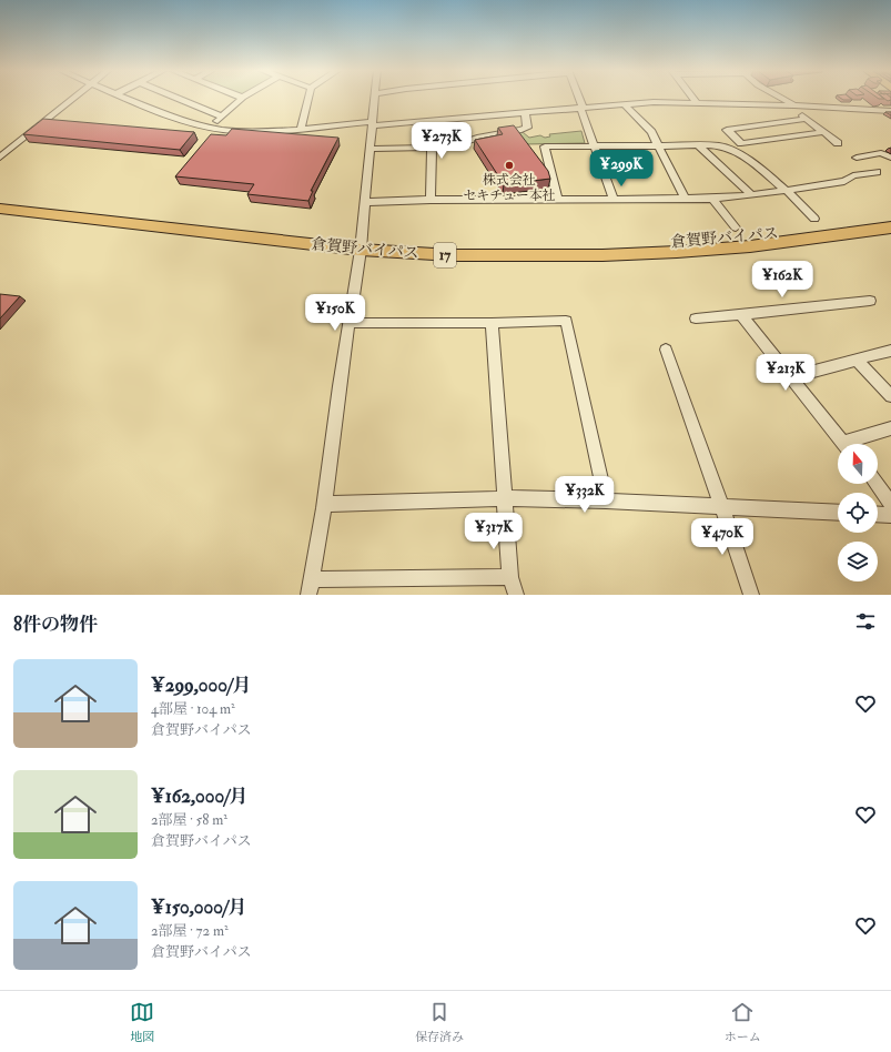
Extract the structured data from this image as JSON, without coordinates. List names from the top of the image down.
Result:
{
  "streets": {
    "highway": ["倉賀野バイパス", "17"]
  },
  "places": ["株式会社 セキチュー本社"],
  "north": "top",
  "page": {
    "price": [
      "¥273K",
      "¥299K",
      "¥162K",
      "¥150K",
      "¥213K",
      "¥332K",
      "¥317K",
      "¥470K"
    ],
    "heading": "8件の物件",
    "list": [
      {
        "name": "¥299,000/月",
        "note": "4部屋 · 104 m² · 倉賀野バイパス"
      },
      {
        "name": "¥162,000/月",
        "note": "2部屋 · 58 m² · 倉賀野バイパス"
      },
      {
        "name": "¥150,000/月",
        "note": "2部屋 · 72 m² · 倉賀野バイパス"
      }
    ],
    "tabs": ["地図", "保存済み", "ホーム"]
  }
}
